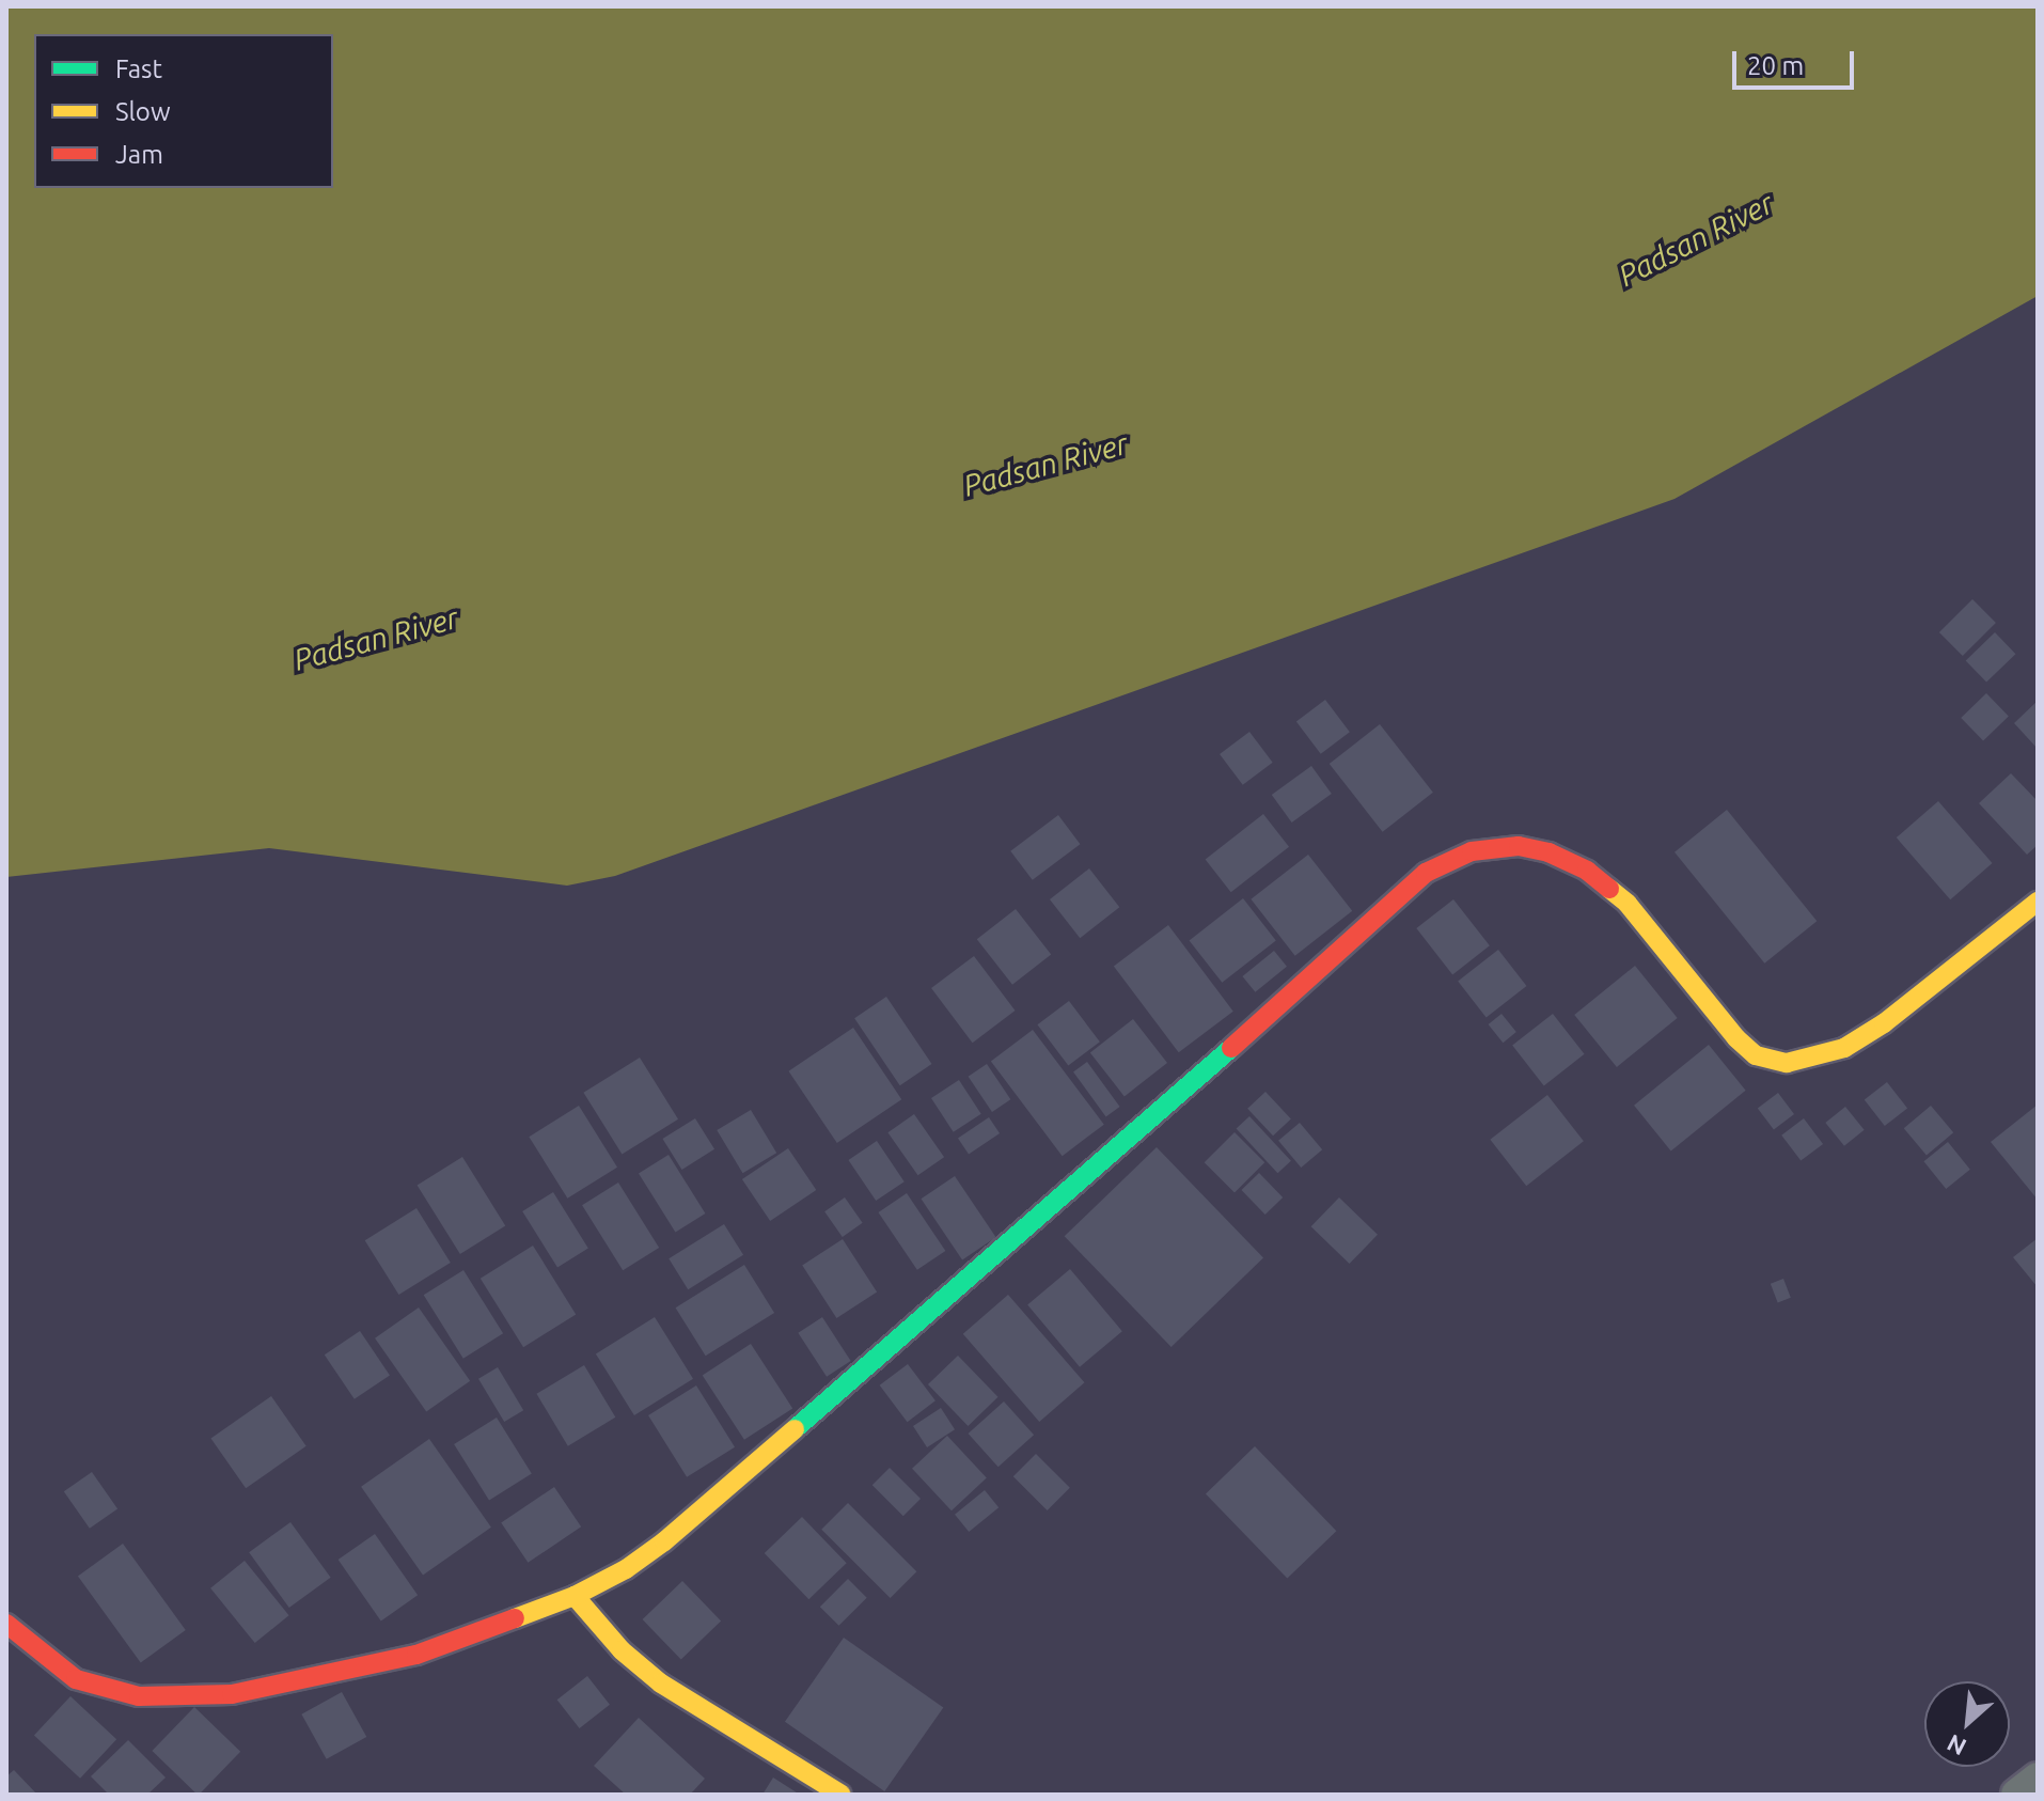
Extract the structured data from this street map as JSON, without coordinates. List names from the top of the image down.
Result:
{
  "water": ["Padsan River"],
  "legend": ["Fast", "Slow", "Jam"],
  "scale_bar": "20 m",
  "north": "bottom left"
}
